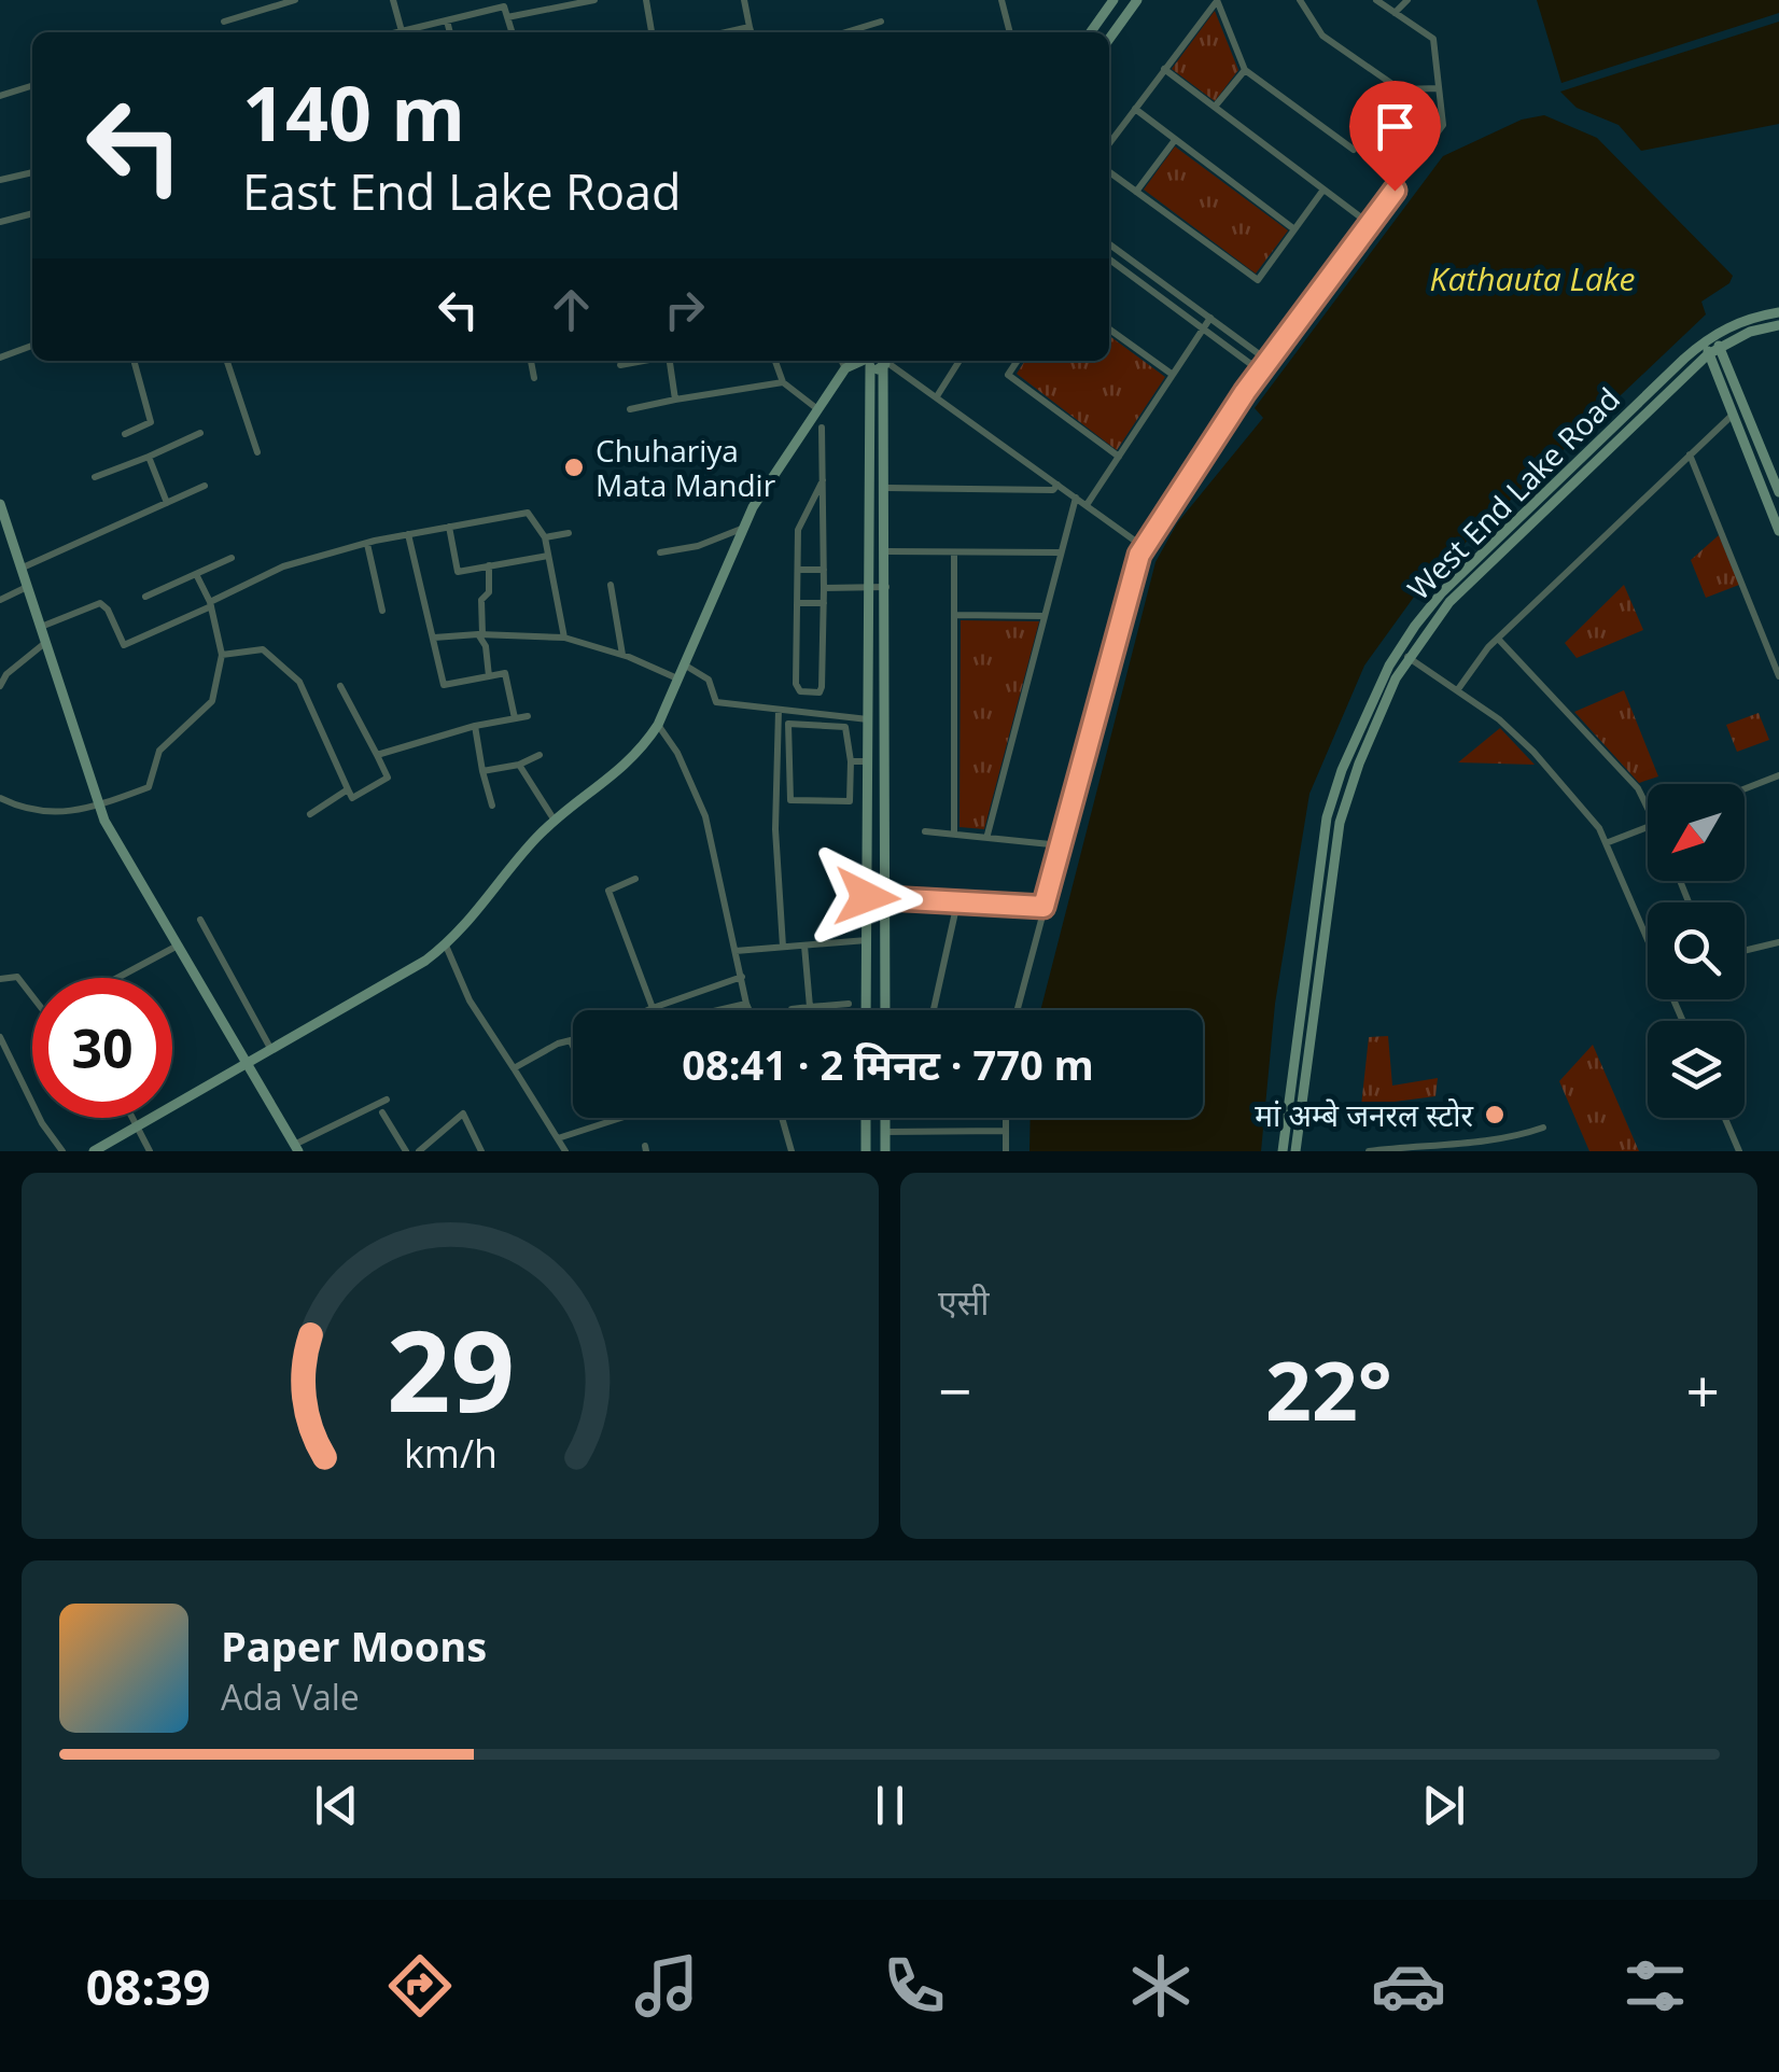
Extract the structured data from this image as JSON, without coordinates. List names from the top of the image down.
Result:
{
  "streets": {
    "street": ["West End Lake Road"]
  },
  "water": ["Kathauta Lake"],
  "places": ["Chuhariya Mata Mandir", "मां अम्बे जनरल स्टोर"],
  "north": "bottom left",
  "page": {
    "turn": ["140 m", "East End Lake Road"],
    "limit": "30",
    "trip": "08:41 · 2 मिनट · 770 m",
    "tile": "एसी",
    "heat": ["−", "22°", "+"],
    "song": ["Paper Moons", "Ada Vale"],
    "tabs": "08:39",
    "gauge": ["29", "km/h"]
  }
}
